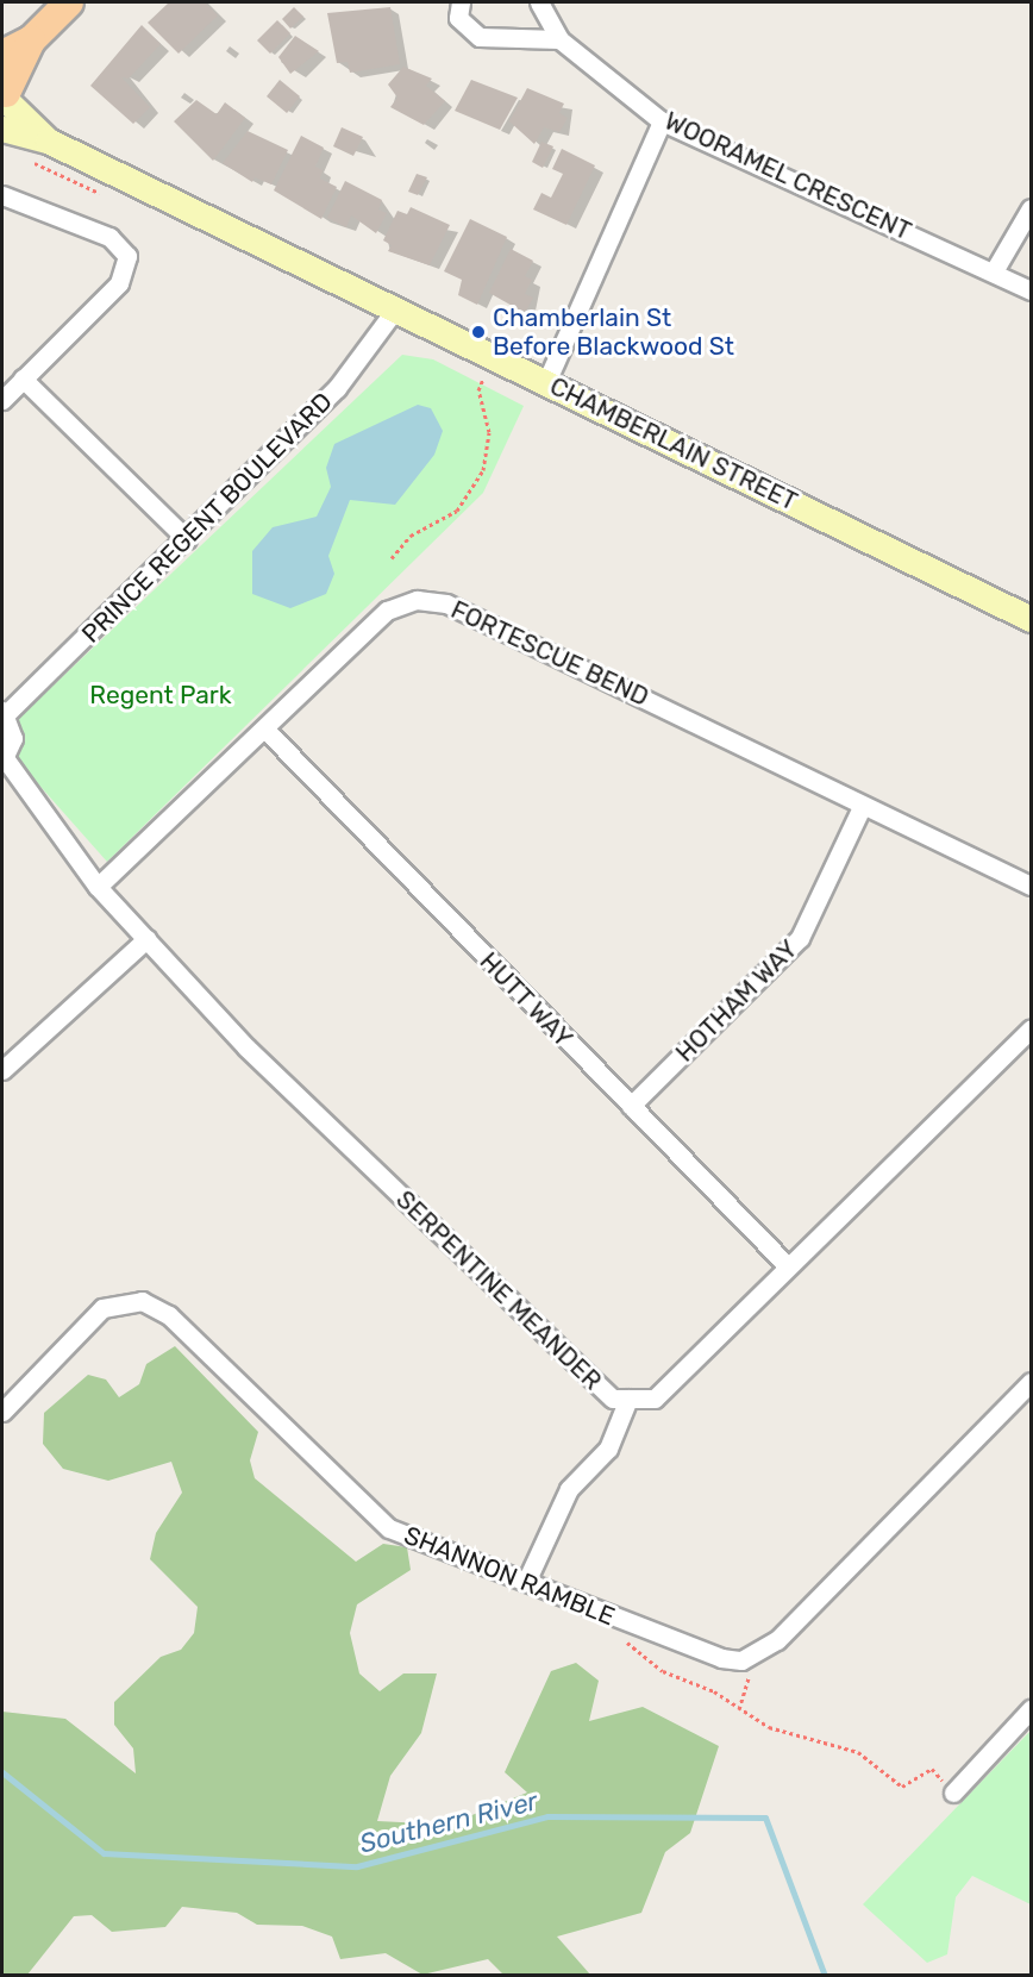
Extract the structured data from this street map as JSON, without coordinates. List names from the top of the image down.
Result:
{
  "streets": {
    "main road": ["CHAMBERLAIN STREET"],
    "street": [
      "WOORAMEL CRESCENT",
      "PRINCE REGENT BOULEVARD",
      "FORTESCUE BEND",
      "HUTT WAY",
      "HOTHAM WAY",
      "SERPENTINE MEANDER",
      "SHANNON RAMBLE"
    ]
  },
  "crossings": [
    ["CHAMBERLAIN STREET", "PRINCE REGENT BOULEVARD"],
    ["FORTESCUE BEND", "HUTT WAY"],
    ["FORTESCUE BEND", "HOTHAM WAY"],
    ["FORTESCUE BEND", "SERPENTINE MEANDER"],
    ["HUTT WAY", "HOTHAM WAY"],
    ["HUTT WAY", "SERPENTINE MEANDER"]
  ],
  "water": ["Southern River"],
  "parks": ["Regent Park"],
  "places": ["Chamberlain St Before Blackwood St"]
}
